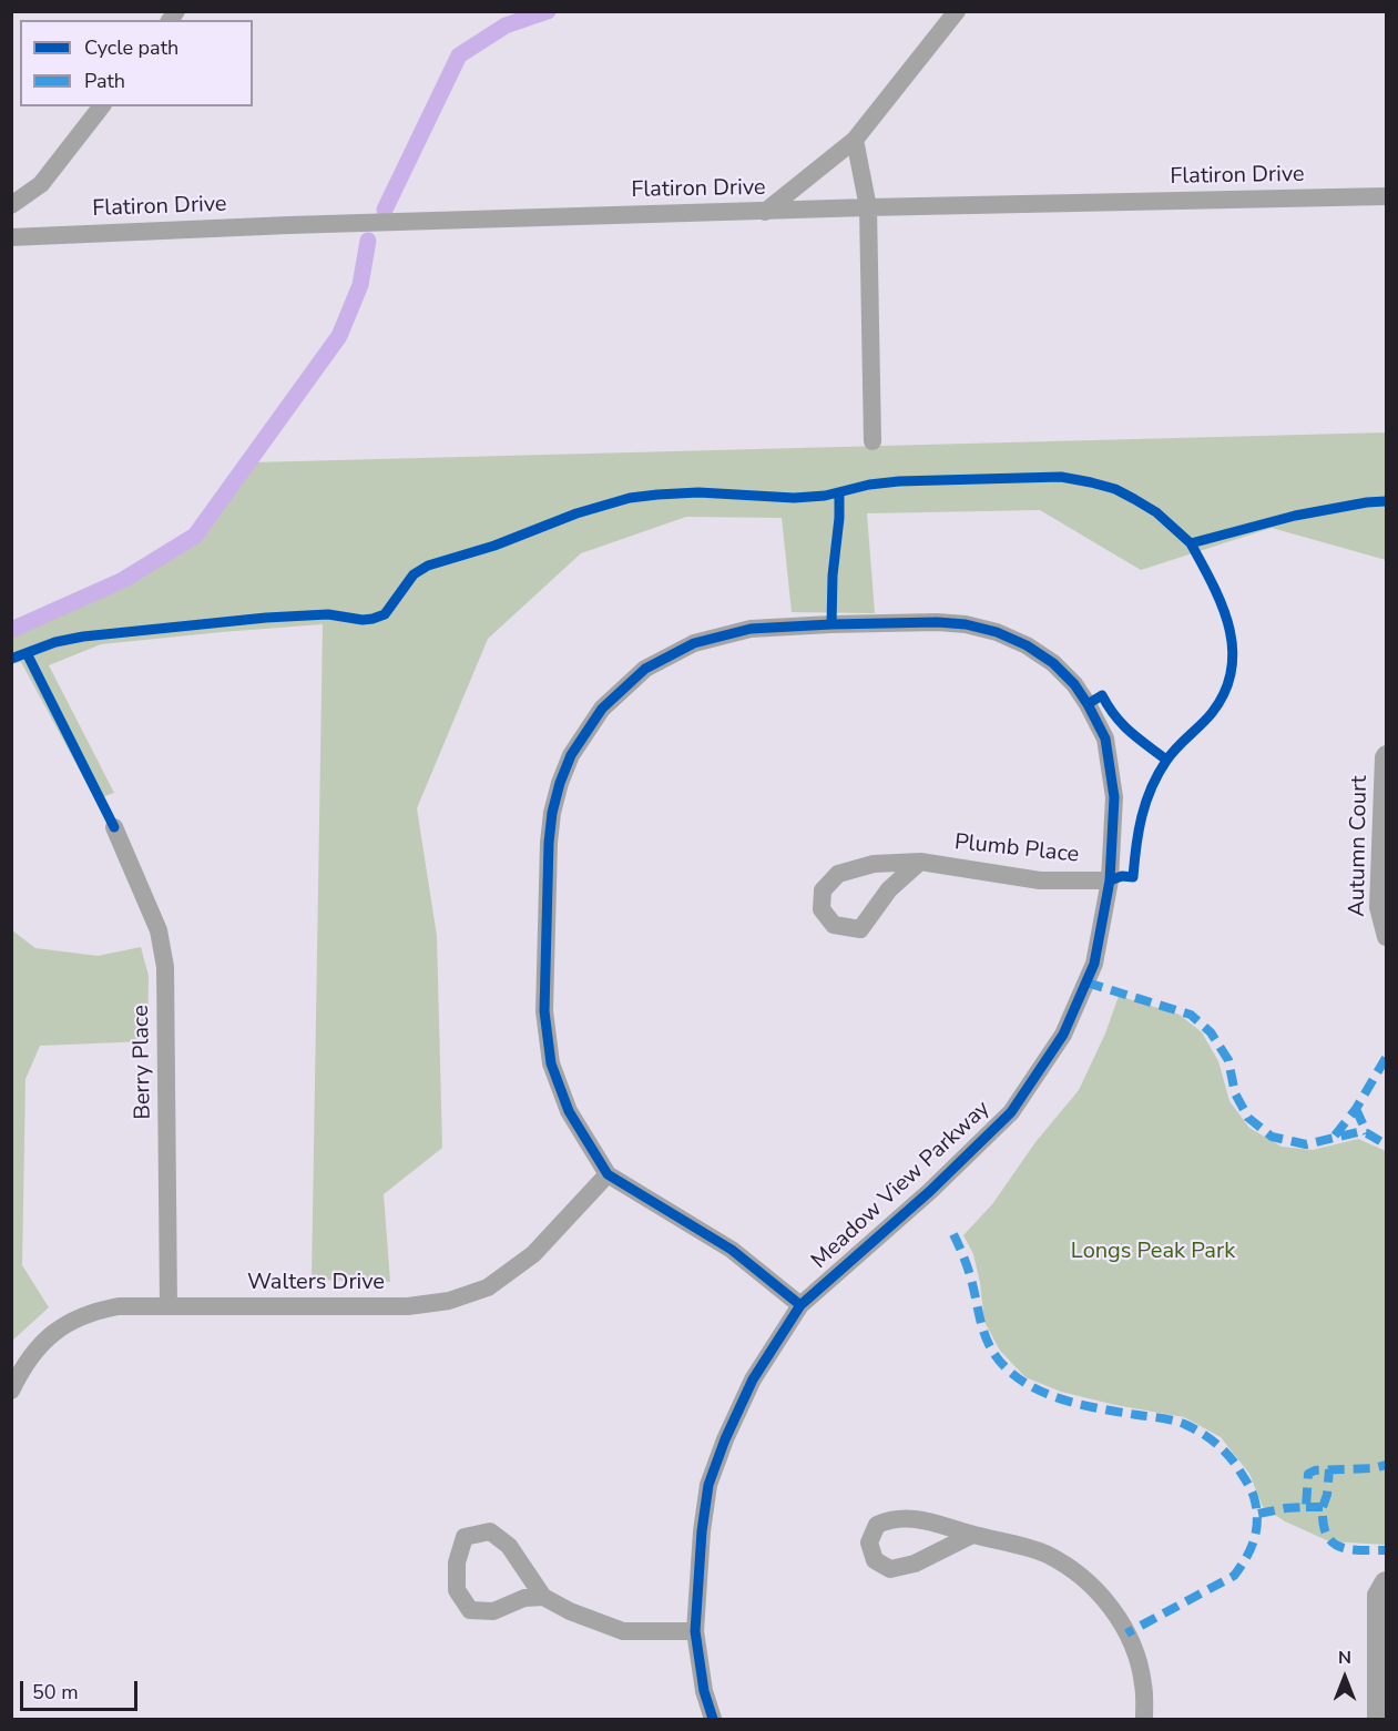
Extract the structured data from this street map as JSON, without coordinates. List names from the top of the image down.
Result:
{
  "streets": {
    "street": [
      "Flatiron Drive",
      "Autumn Court",
      "Plumb Place",
      "Berry Place",
      "Meadow View Parkway",
      "Walters Drive"
    ]
  },
  "crossings": [
    ["Plumb Place", "Meadow View Parkway"],
    ["Berry Place", "Walters Drive"],
    ["Meadow View Parkway", "Walters Drive"]
  ],
  "parks": ["Longs Peak Park"],
  "legend": ["Cycle path", "Path"],
  "scale_bar": "50 m",
  "north": "top"
}
